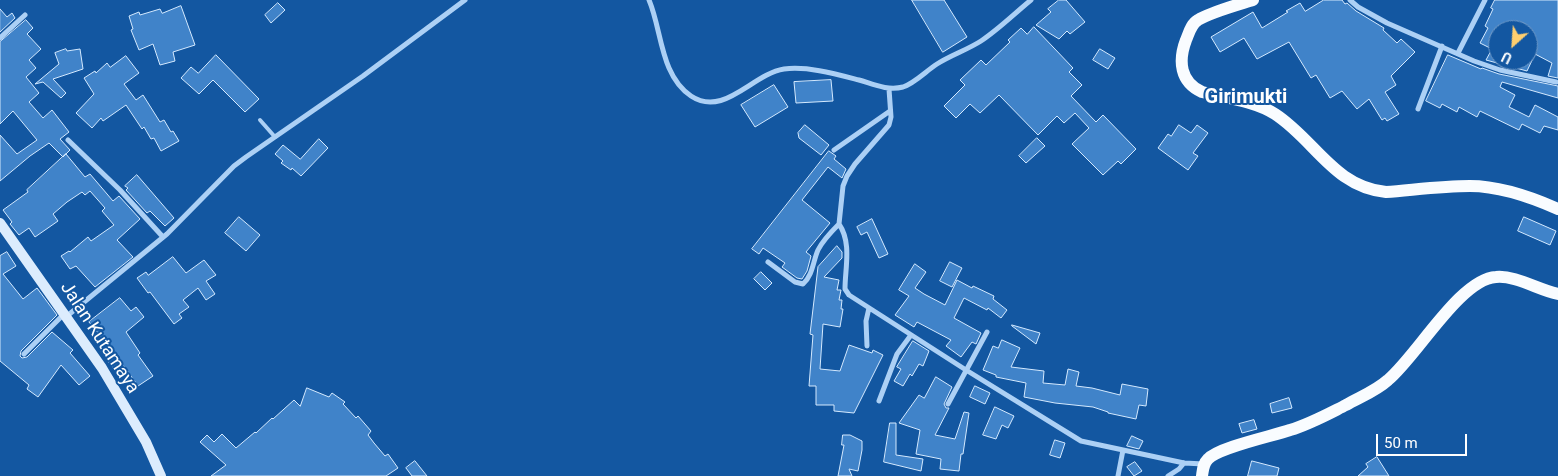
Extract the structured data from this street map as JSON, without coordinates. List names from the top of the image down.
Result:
{
  "streets": {
    "main road": ["Jalan Kutamaya"]
  },
  "districts": ["Girimukti"],
  "scale_bar": "50 m",
  "north": "bottom left"
}
